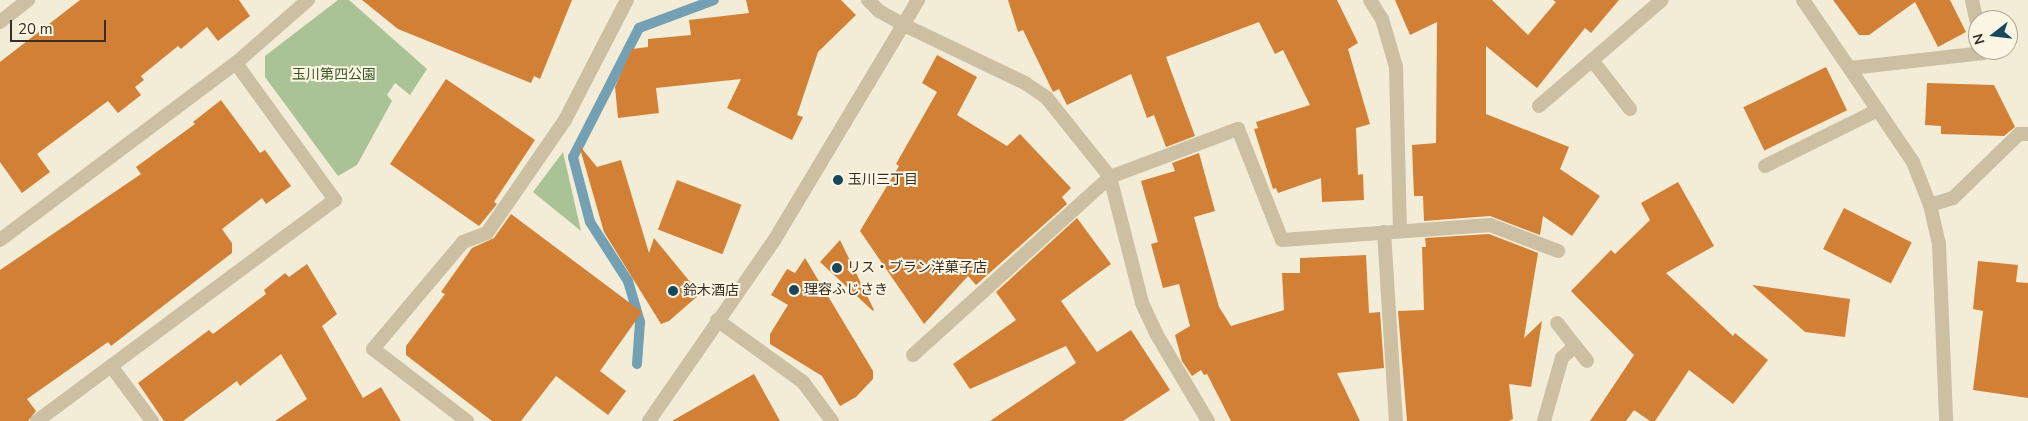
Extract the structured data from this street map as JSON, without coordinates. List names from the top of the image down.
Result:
{
  "parks": ["玉川第四公園"],
  "places": [
    "玉川三丁目",
    "リス・ブラン洋菓子店",
    "理容ふじさき",
    "鈴木酒店"
  ],
  "scale_bar": "20 m",
  "north": "left"
}
